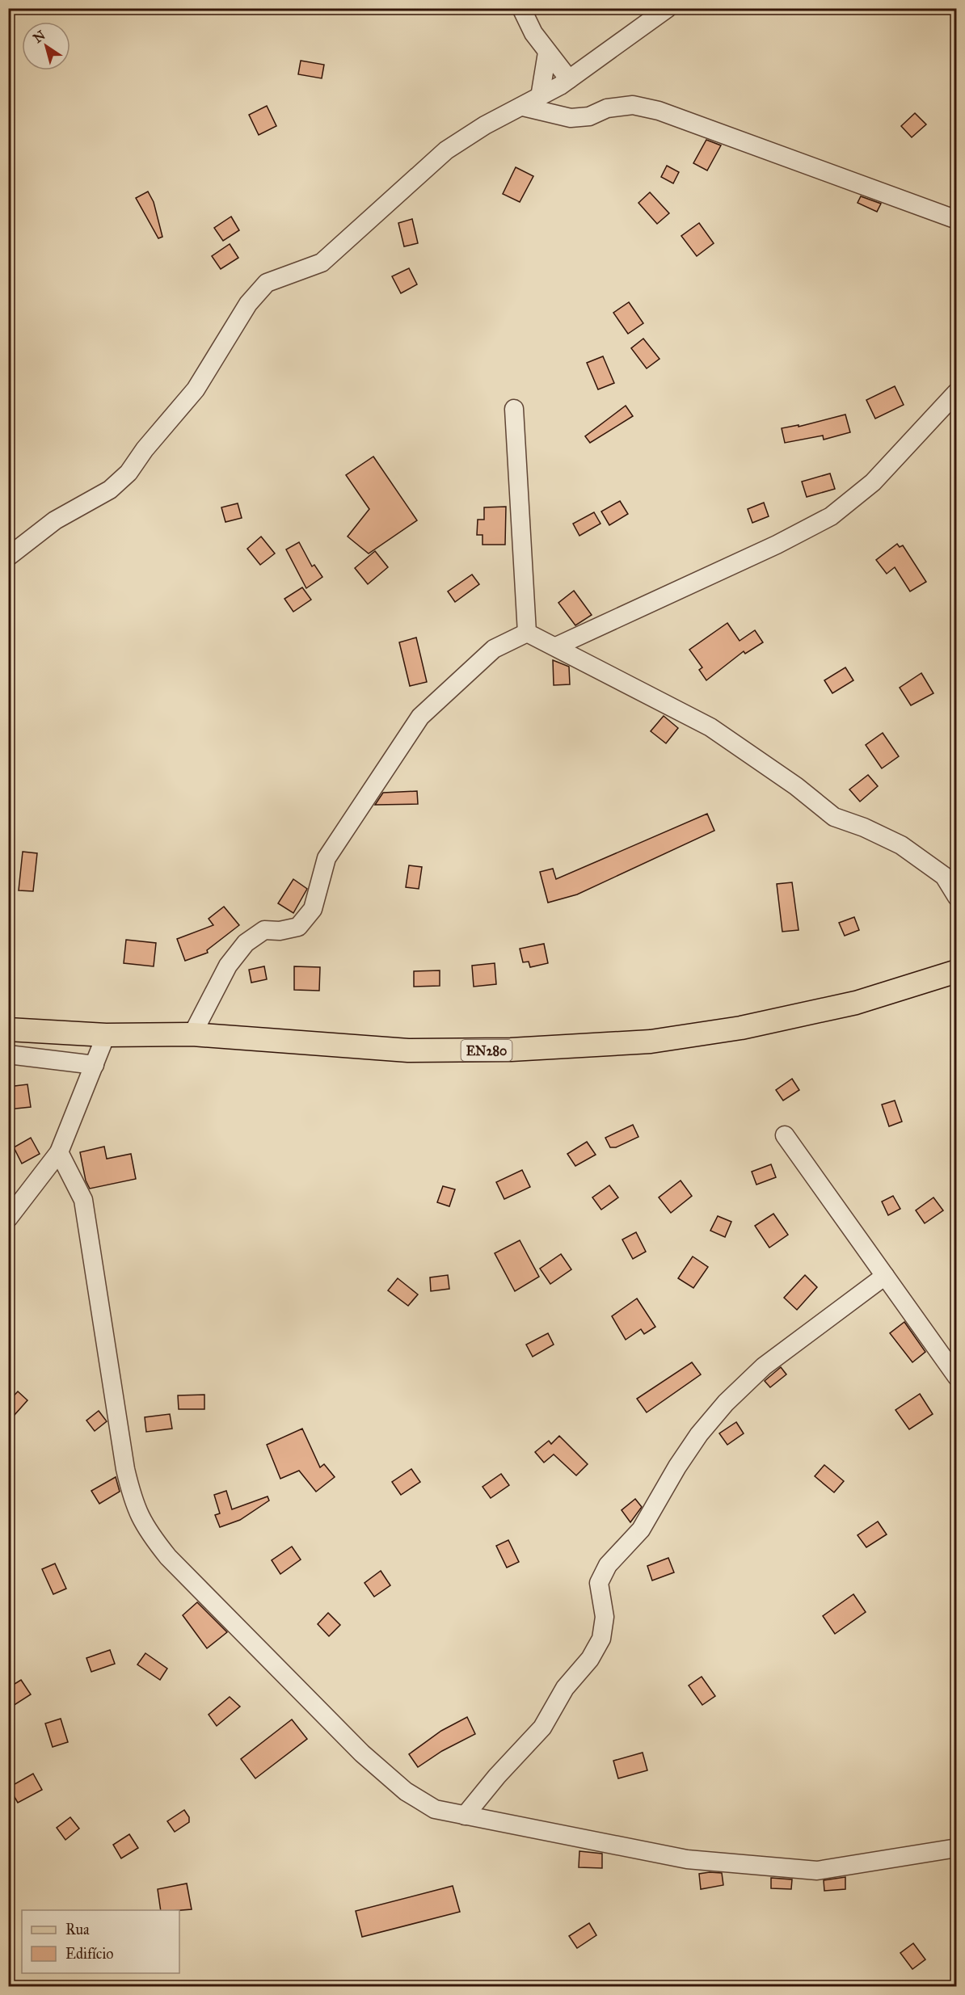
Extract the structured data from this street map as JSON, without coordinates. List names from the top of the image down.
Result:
{
  "streets": {
    "main road": ["EN280"]
  },
  "legend": ["Rua", "Edifício"],
  "north": "top left"
}
